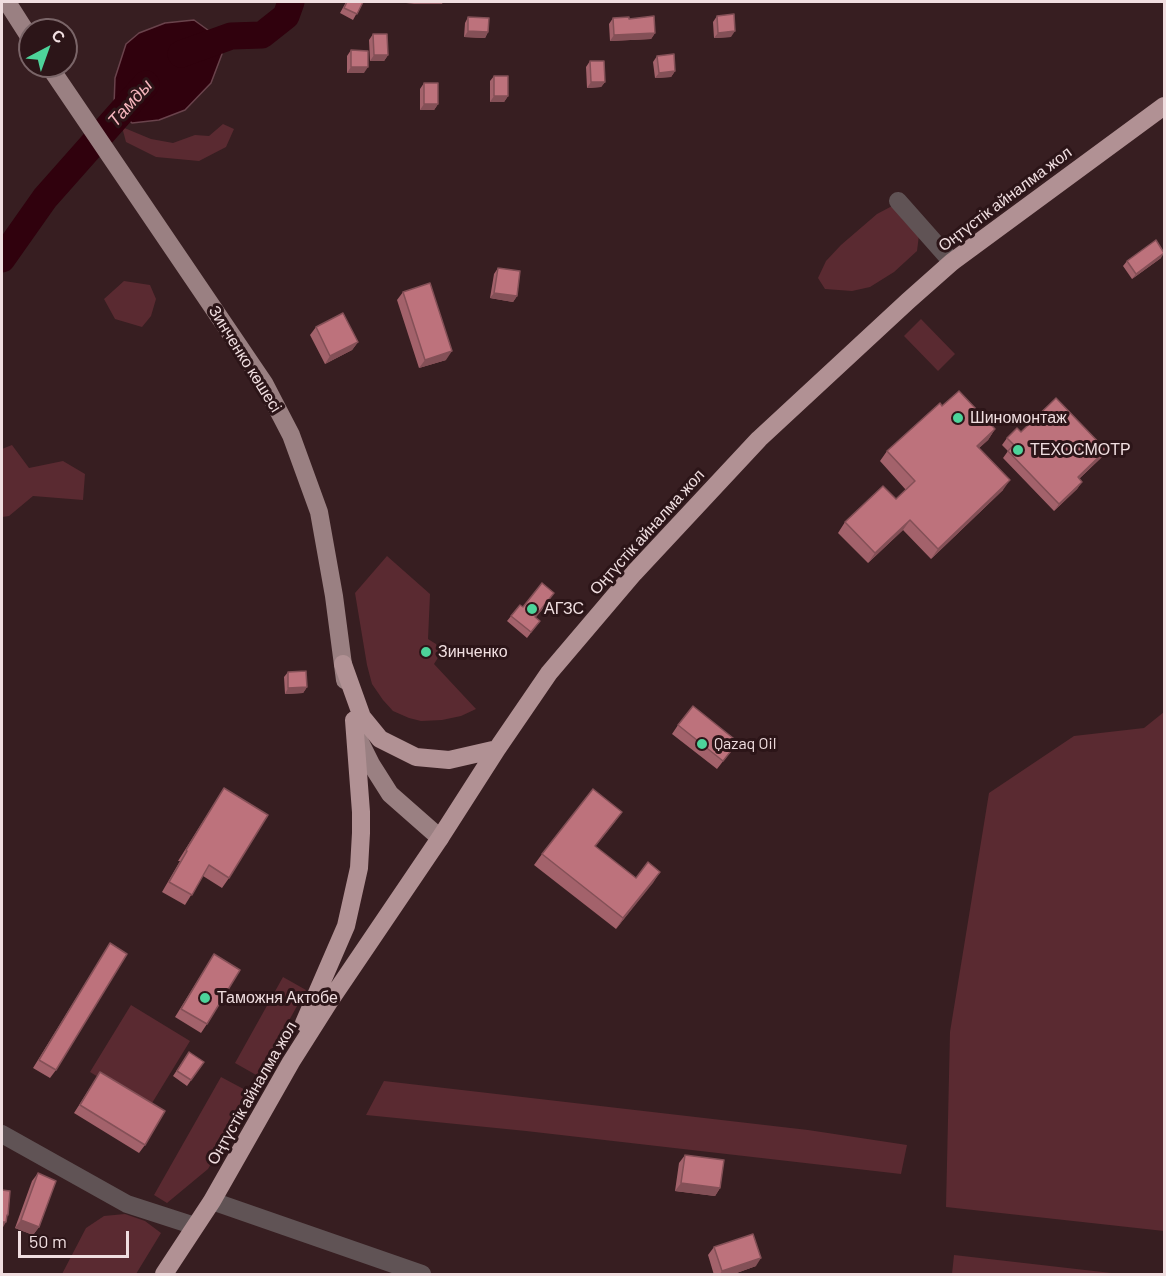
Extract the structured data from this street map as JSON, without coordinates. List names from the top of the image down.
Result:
{
  "streets": {
    "highway": ["Оңтүстік айналма жол"],
    "main road": ["Зинченко көшесі"]
  },
  "crossings": [
    ["Оңтүстік айналма жол", "Зинченко көшесі"]
  ],
  "water": ["Тамды"],
  "places": [
    "Шиномонтаж",
    "ТЕХОСМОТР",
    "АГЗС",
    "Зинченко",
    "Qazaq Oil",
    "Таможня Актобе"
  ],
  "scale_bar": "50 m",
  "north": "top right"
}
